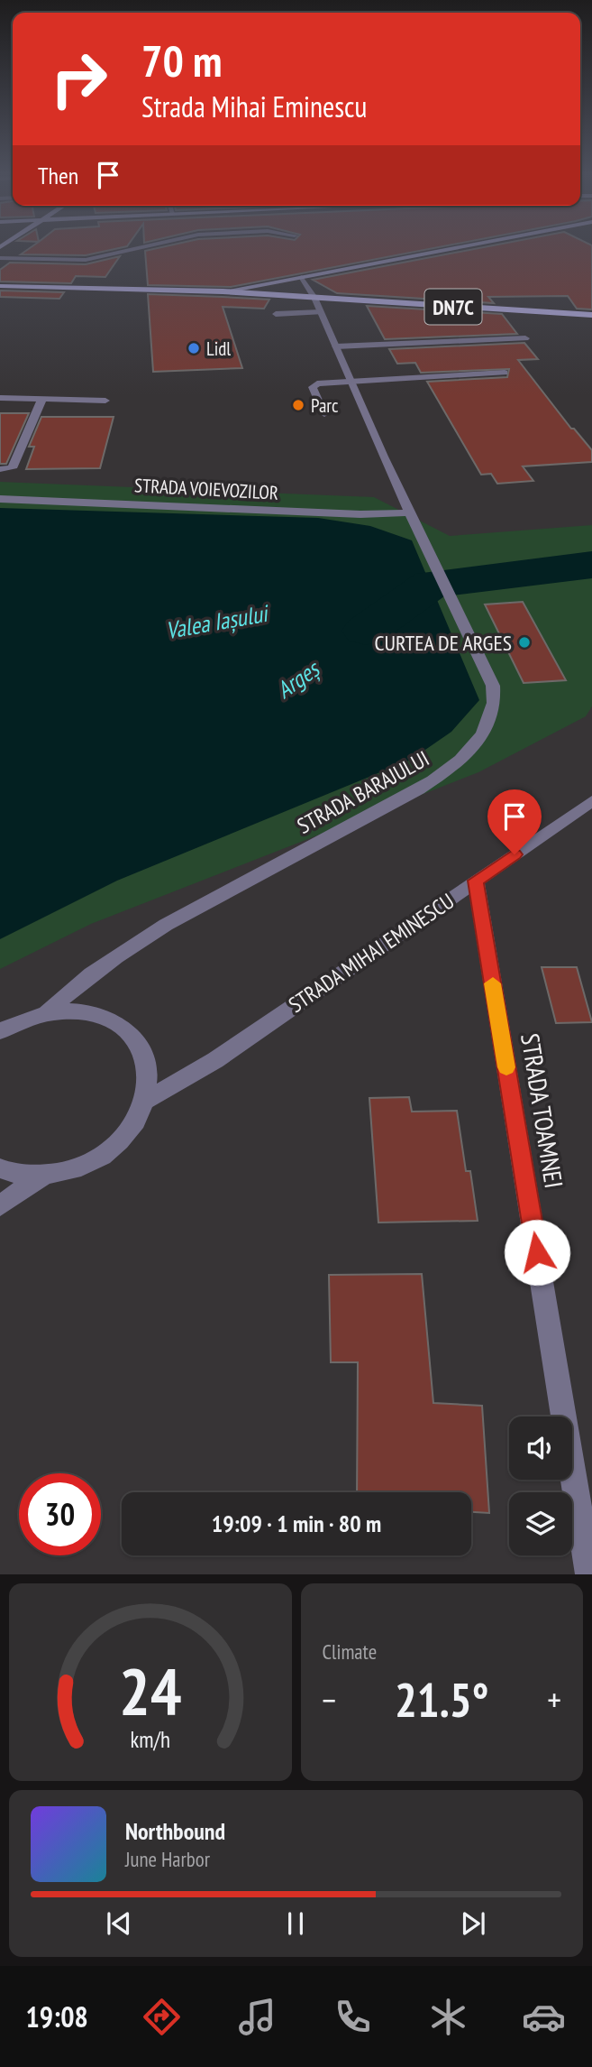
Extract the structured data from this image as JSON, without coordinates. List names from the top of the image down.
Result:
{
  "streets": {
    "main road": ["DN7C"],
    "street": [
      "STRADA VOIEVOZILOR",
      "STRADA BARAJULUI",
      "STRADA MIHAI EMINESCU",
      "STRADA TOAMNEI"
    ]
  },
  "crossings": [
    ["DN7C", "STRADA BARAJULUI"],
    ["STRADA VOIEVOZILOR", "STRADA BARAJULUI"],
    ["STRADA MIHAI EMINESCU", "STRADA TOAMNEI"]
  ],
  "water": ["Valea Iașului", "Argeș"],
  "places": ["Lidl", "Parc", "CURTEA DE ARGES"],
  "page": {
    "turn": ["70 m", "Strada Mihai Eminescu"],
    "then": "Then",
    "limit": "30",
    "trip": "19:09 · 1 min · 80 m",
    "tile": "Climate",
    "heat": ["−", "21.5°", "+"],
    "song": ["Northbound", "June Harbor"],
    "tabs": "19:08",
    "gauge": ["24", "km/h"]
  }
}
